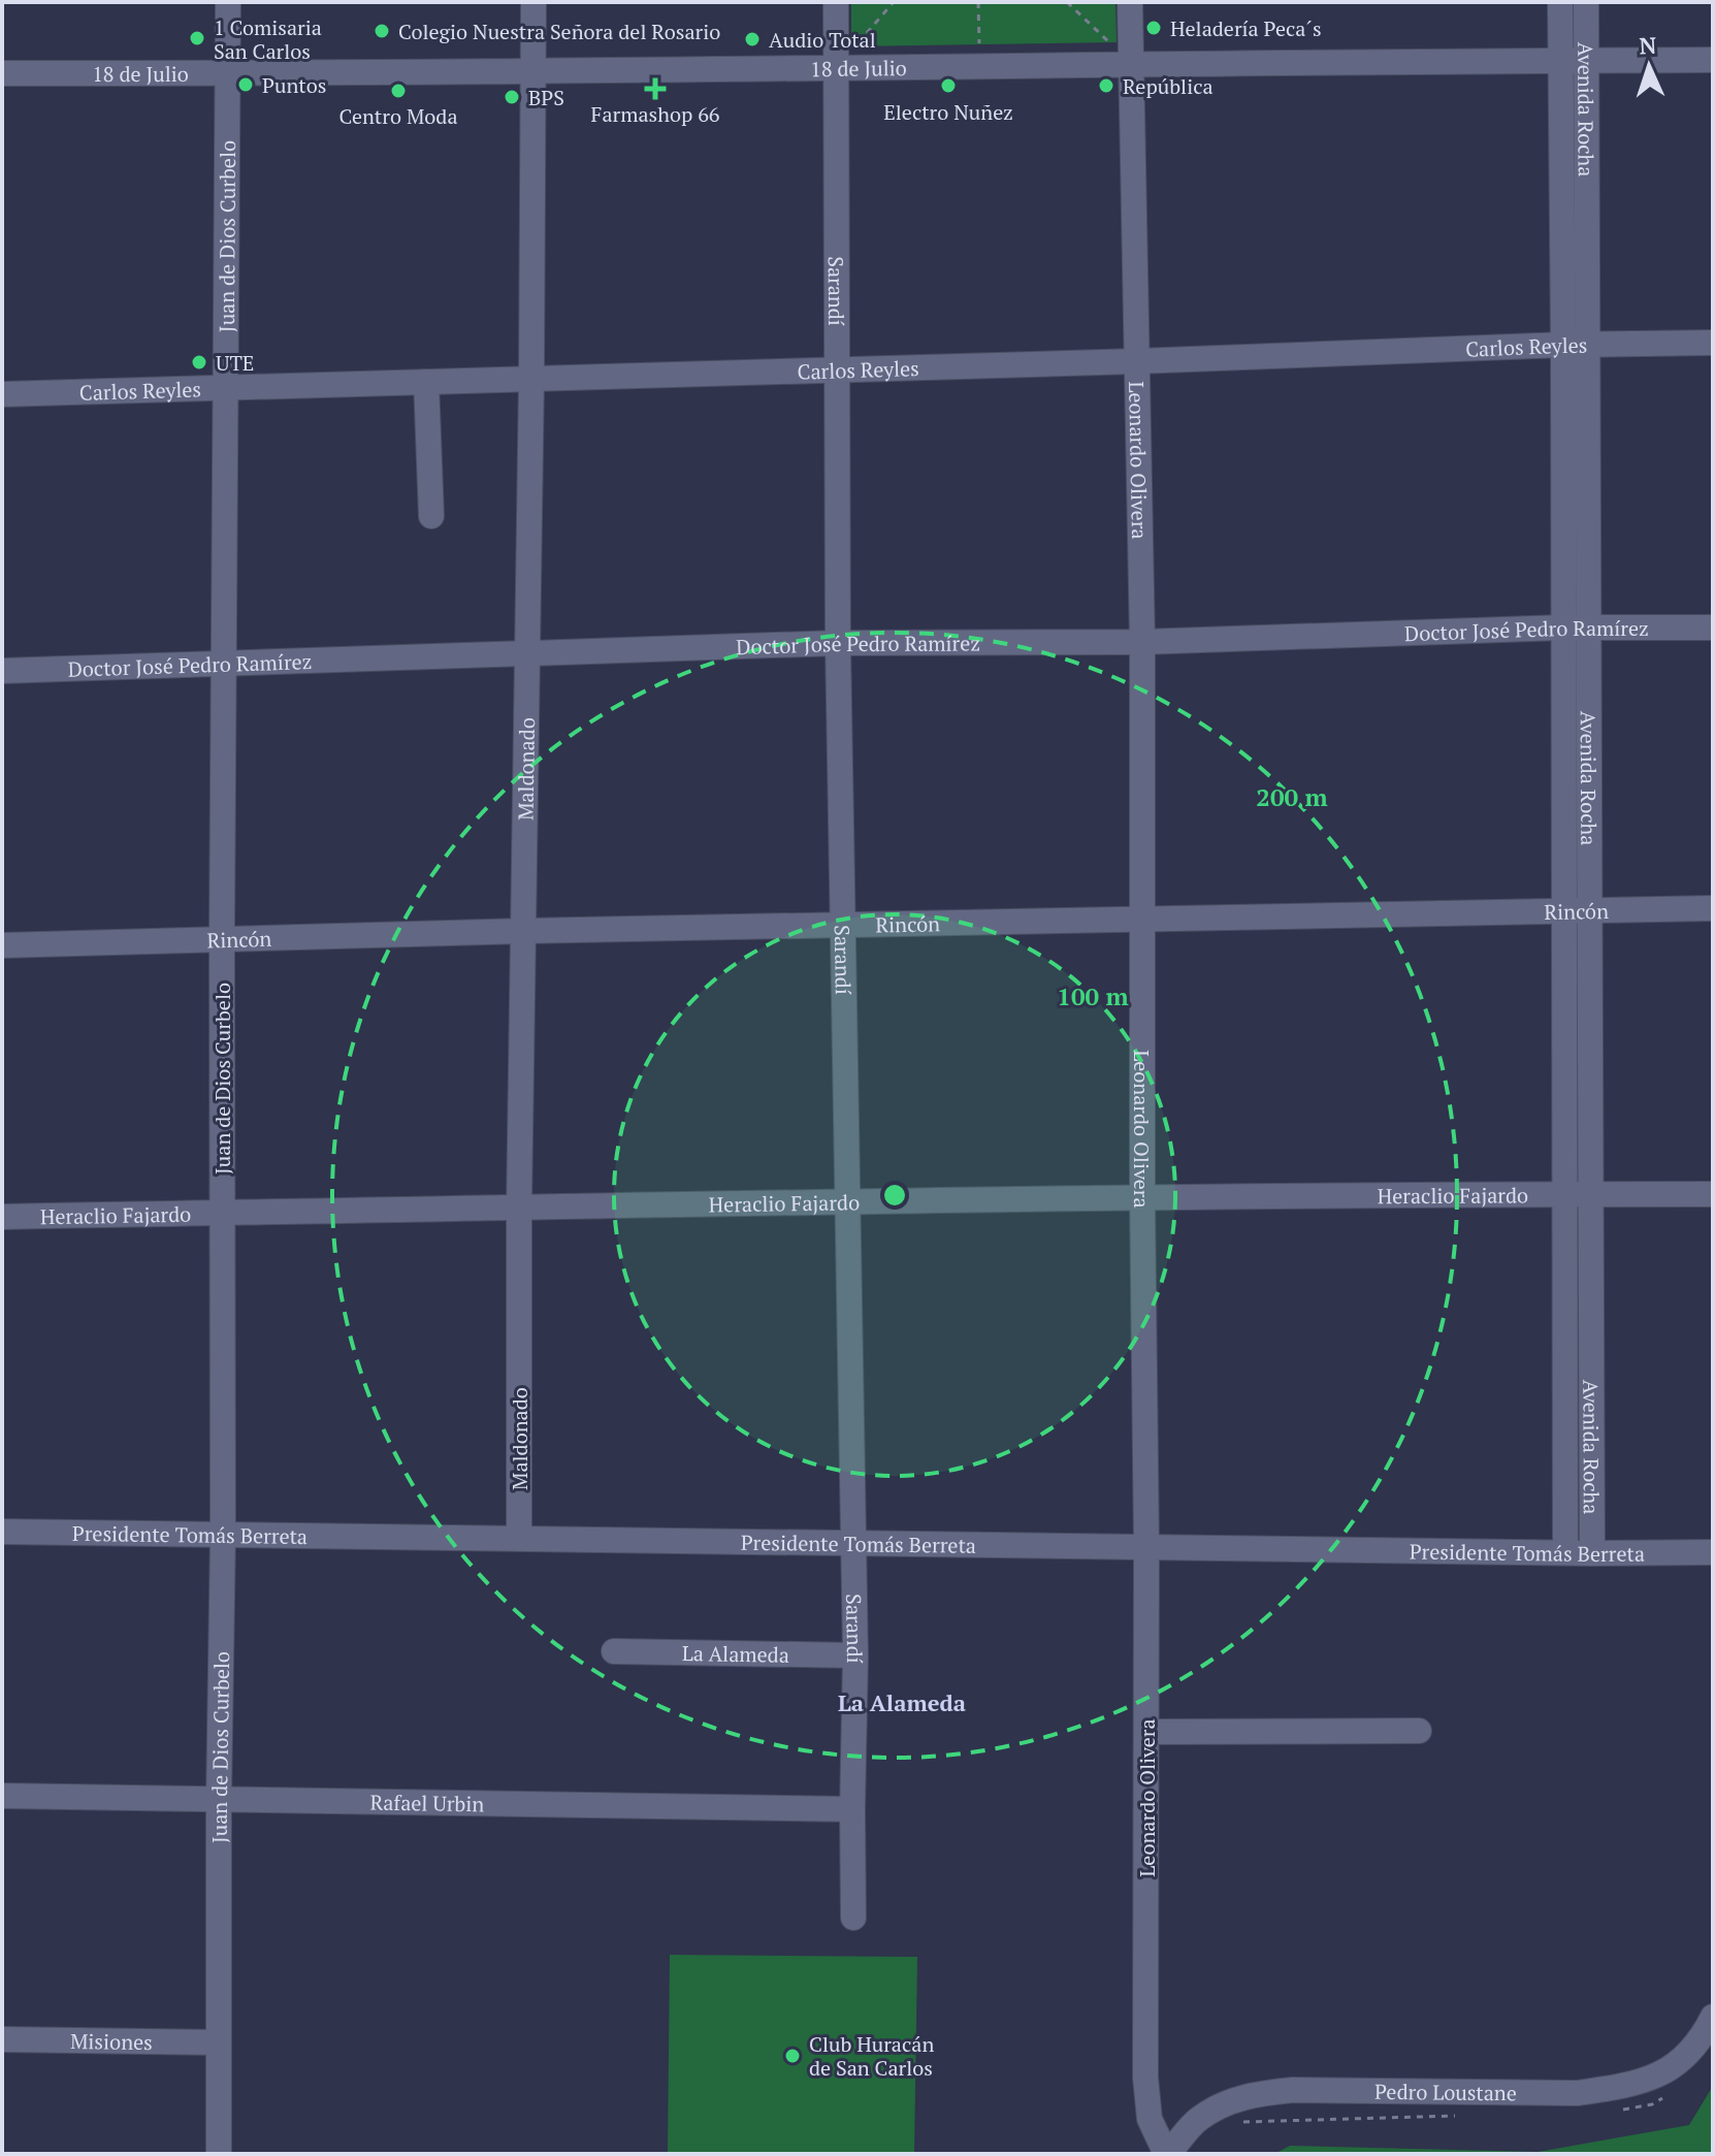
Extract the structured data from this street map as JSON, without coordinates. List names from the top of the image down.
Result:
{
  "streets": {
    "street": [
      "18 de Julio",
      "Avenida Rocha",
      "Juan de Dios Curbelo",
      "Sarandí",
      "Carlos Reyles",
      "Leonardo Olivera",
      "Doctor José Pedro Ramírez",
      "Maldonado",
      "Rincón",
      "Heraclio Fajardo",
      "Presidente Tomás Berreta",
      "La Alameda",
      "Rafael Urbin",
      "Misiones",
      "Pedro Loustane"
    ]
  },
  "crossings": [
    ["18 de Julio", "Avenida Rocha"],
    ["18 de Julio", "Juan de Dios Curbelo"],
    ["18 de Julio", "Sarandí"],
    ["18 de Julio", "Leonardo Olivera"],
    ["18 de Julio", "Maldonado"],
    ["Avenida Rocha", "Carlos Reyles"],
    ["Avenida Rocha", "Doctor José Pedro Ramírez"],
    ["Avenida Rocha", "Rincón"],
    ["Avenida Rocha", "Heraclio Fajardo"],
    ["Avenida Rocha", "Presidente Tomás Berreta"],
    ["Juan de Dios Curbelo", "Carlos Reyles"],
    ["Juan de Dios Curbelo", "Doctor José Pedro Ramírez"],
    ["Juan de Dios Curbelo", "Rincón"],
    ["Juan de Dios Curbelo", "Heraclio Fajardo"],
    ["Juan de Dios Curbelo", "Presidente Tomás Berreta"],
    ["Juan de Dios Curbelo", "Rafael Urbin"],
    ["Juan de Dios Curbelo", "Misiones"],
    ["Sarandí", "Carlos Reyles"],
    ["Sarandí", "Doctor José Pedro Ramírez"],
    ["Sarandí", "Rincón"],
    ["Sarandí", "Heraclio Fajardo"],
    ["Sarandí", "Presidente Tomás Berreta"],
    ["Sarandí", "La Alameda"],
    ["Sarandí", "Rafael Urbin"],
    ["Carlos Reyles", "Leonardo Olivera"],
    ["Carlos Reyles", "Maldonado"],
    ["Leonardo Olivera", "Doctor José Pedro Ramírez"],
    ["Leonardo Olivera", "Rincón"],
    ["Leonardo Olivera", "Heraclio Fajardo"],
    ["Leonardo Olivera", "Presidente Tomás Berreta"],
    ["Leonardo Olivera", "Pedro Loustane"],
    ["Doctor José Pedro Ramírez", "Maldonado"],
    ["Maldonado", "Rincón"],
    ["Maldonado", "Heraclio Fajardo"],
    ["Maldonado", "Presidente Tomás Berreta"]
  ],
  "districts": ["La Alameda"],
  "places": {
    "other": [
      "Heladería Peca´s",
      "Colegio Nuestra Señora del Rosario",
      "1 Comisaria San Carlos",
      "Audio Total",
      "Puntos",
      "Electro Nuñez",
      "República",
      "Centro Moda",
      "BPS",
      "UTE",
      "Club Huracán de San Carlos"
    ],
    "health": ["Farmashop 66"]
  },
  "north": "top",
  "rings": ["200 m", "100 m"]
}
